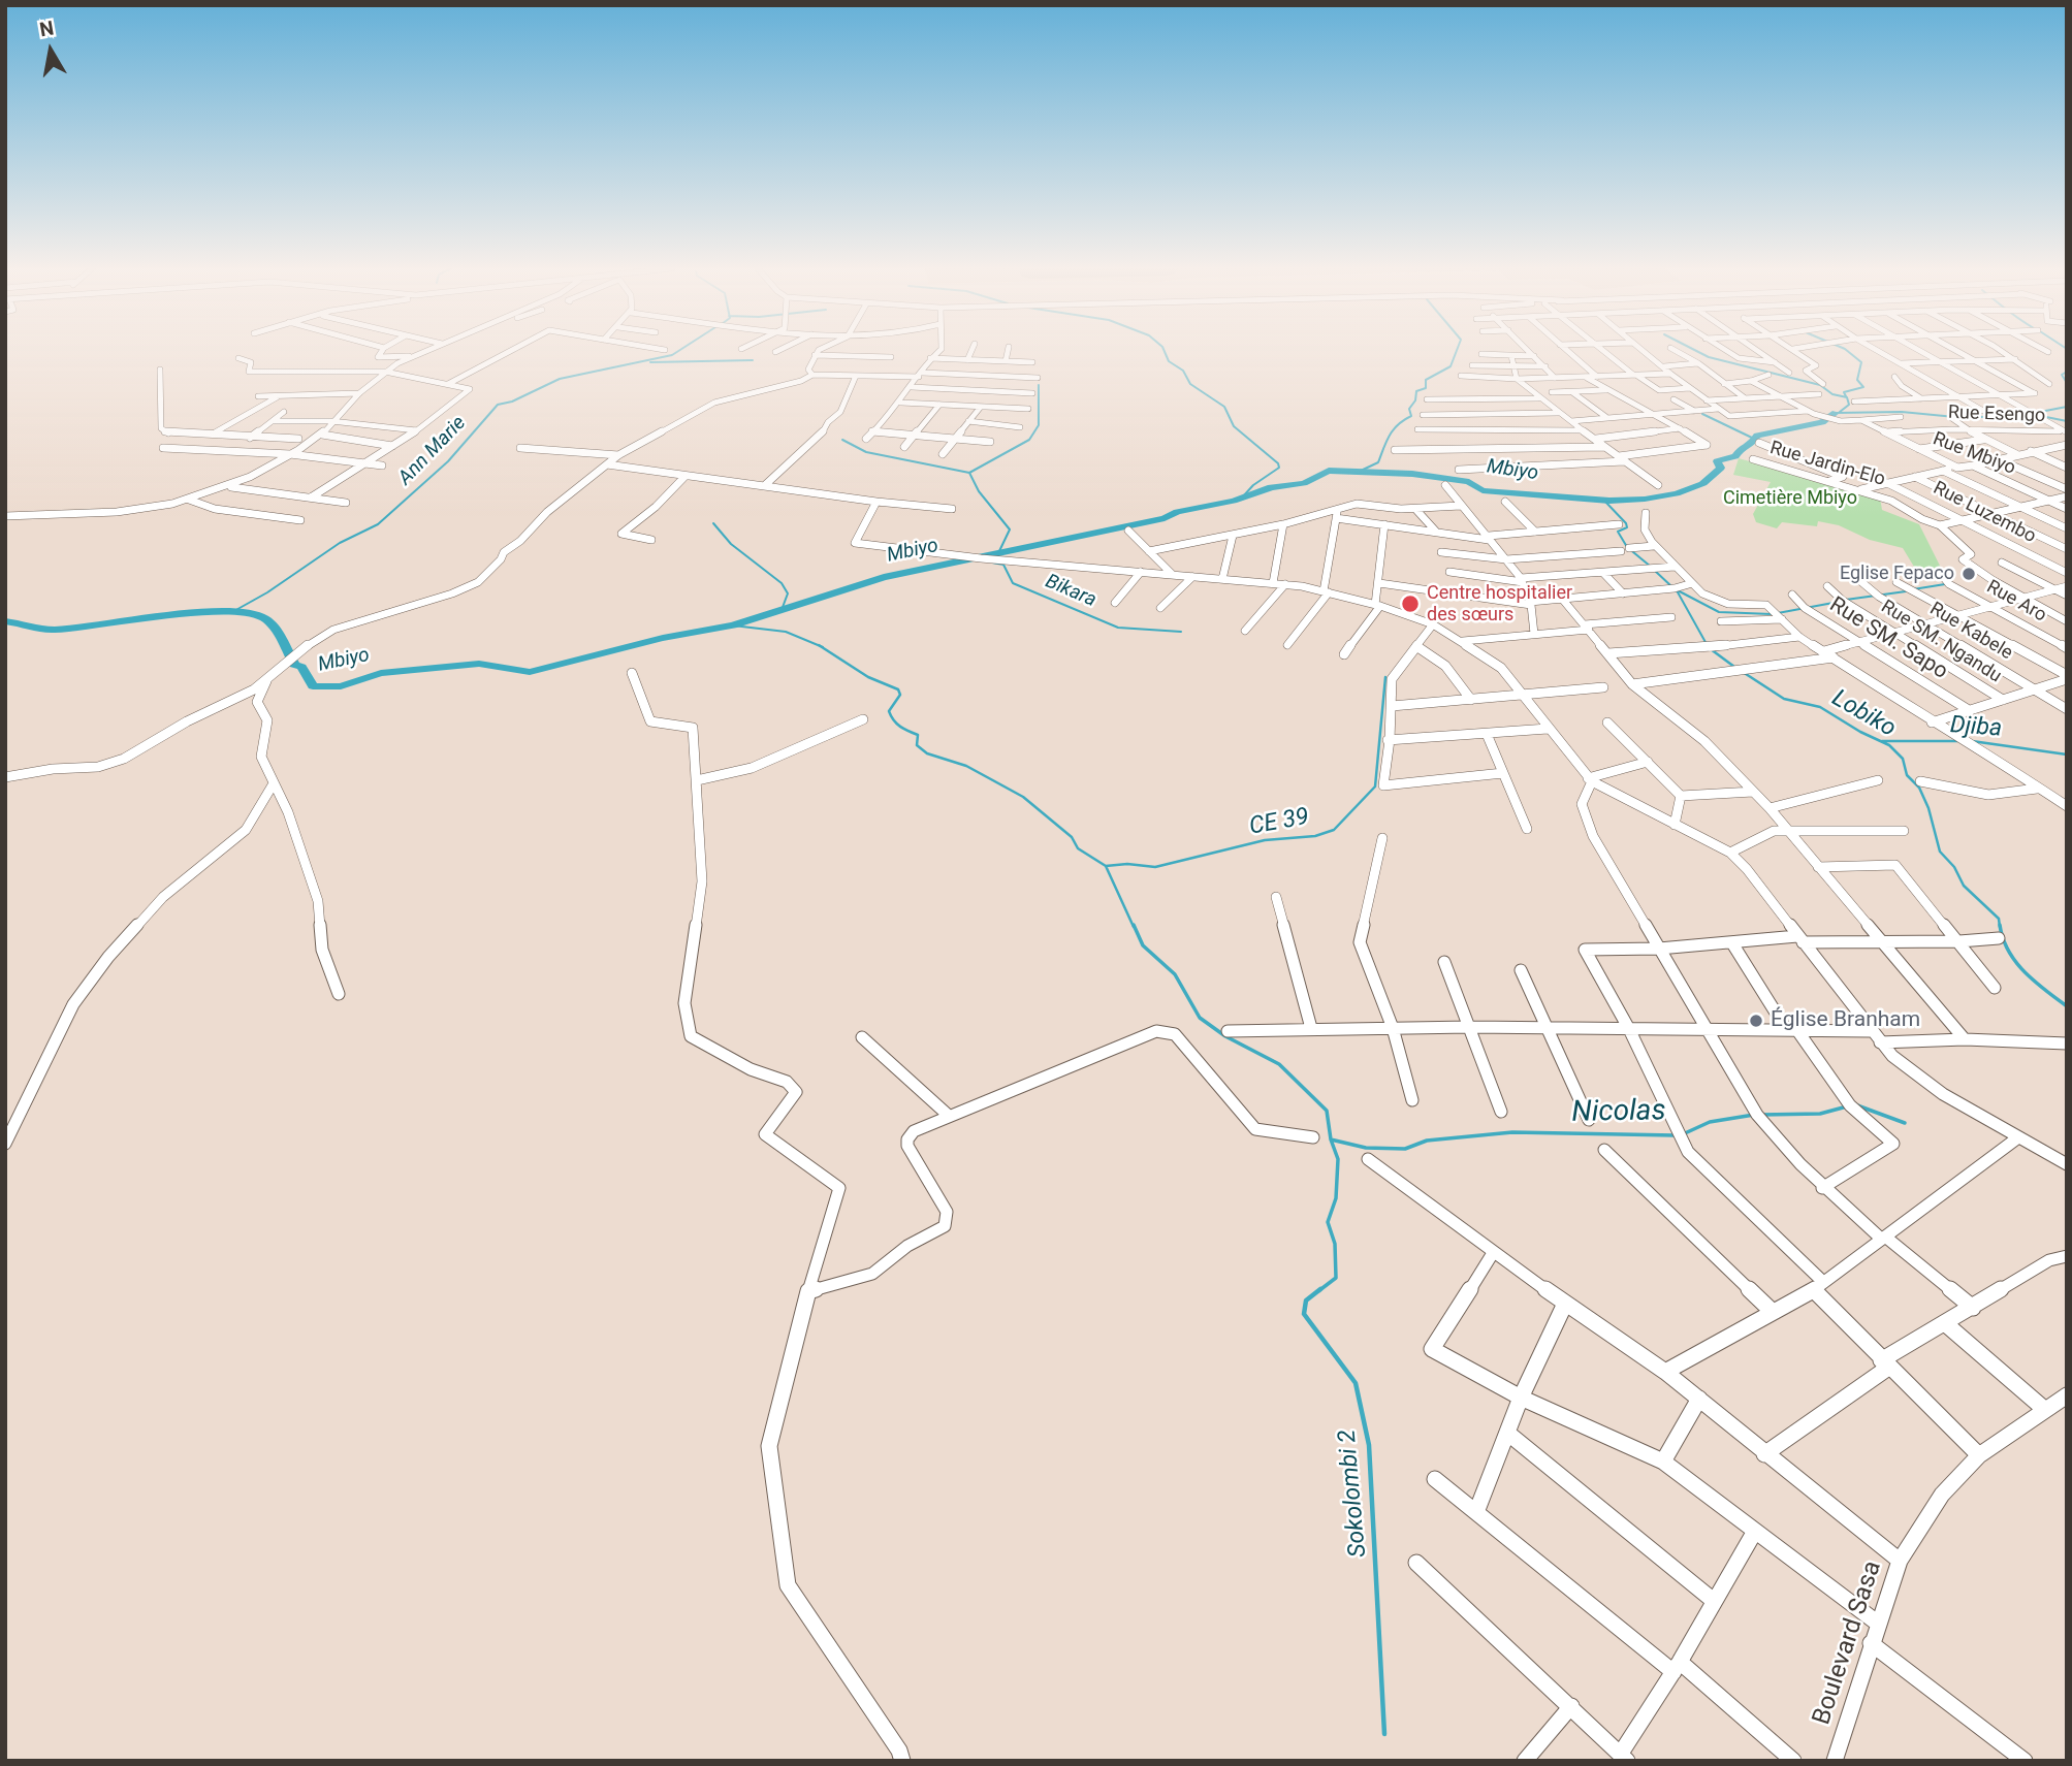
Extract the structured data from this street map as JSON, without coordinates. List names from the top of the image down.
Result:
{
  "streets": {
    "street": [
      "Rue Esengo",
      "Rue Mbiyo",
      "Rue Jardin-Elo",
      "Rue Luzembo",
      "Rue Aro",
      "Rue Kabele",
      "Rue SM. Sapo",
      "Rue SM. Ngandu",
      "Boulevard Sasa"
    ]
  },
  "crossings": [
    ["Rue Esengo", "Rue Mbiyo"]
  ],
  "water": [
    "Ann Marie",
    "Mbiyo",
    "Bikara",
    "Lobiko",
    "Djiba",
    "CE 39",
    "Nicolas",
    "Sokolombi 2"
  ],
  "parks": ["Cimetière Mbiyo"],
  "places": ["Eglise Fepaco", "Centre hospitalier des sœurs", "Église Branham"],
  "north": "top"
}
